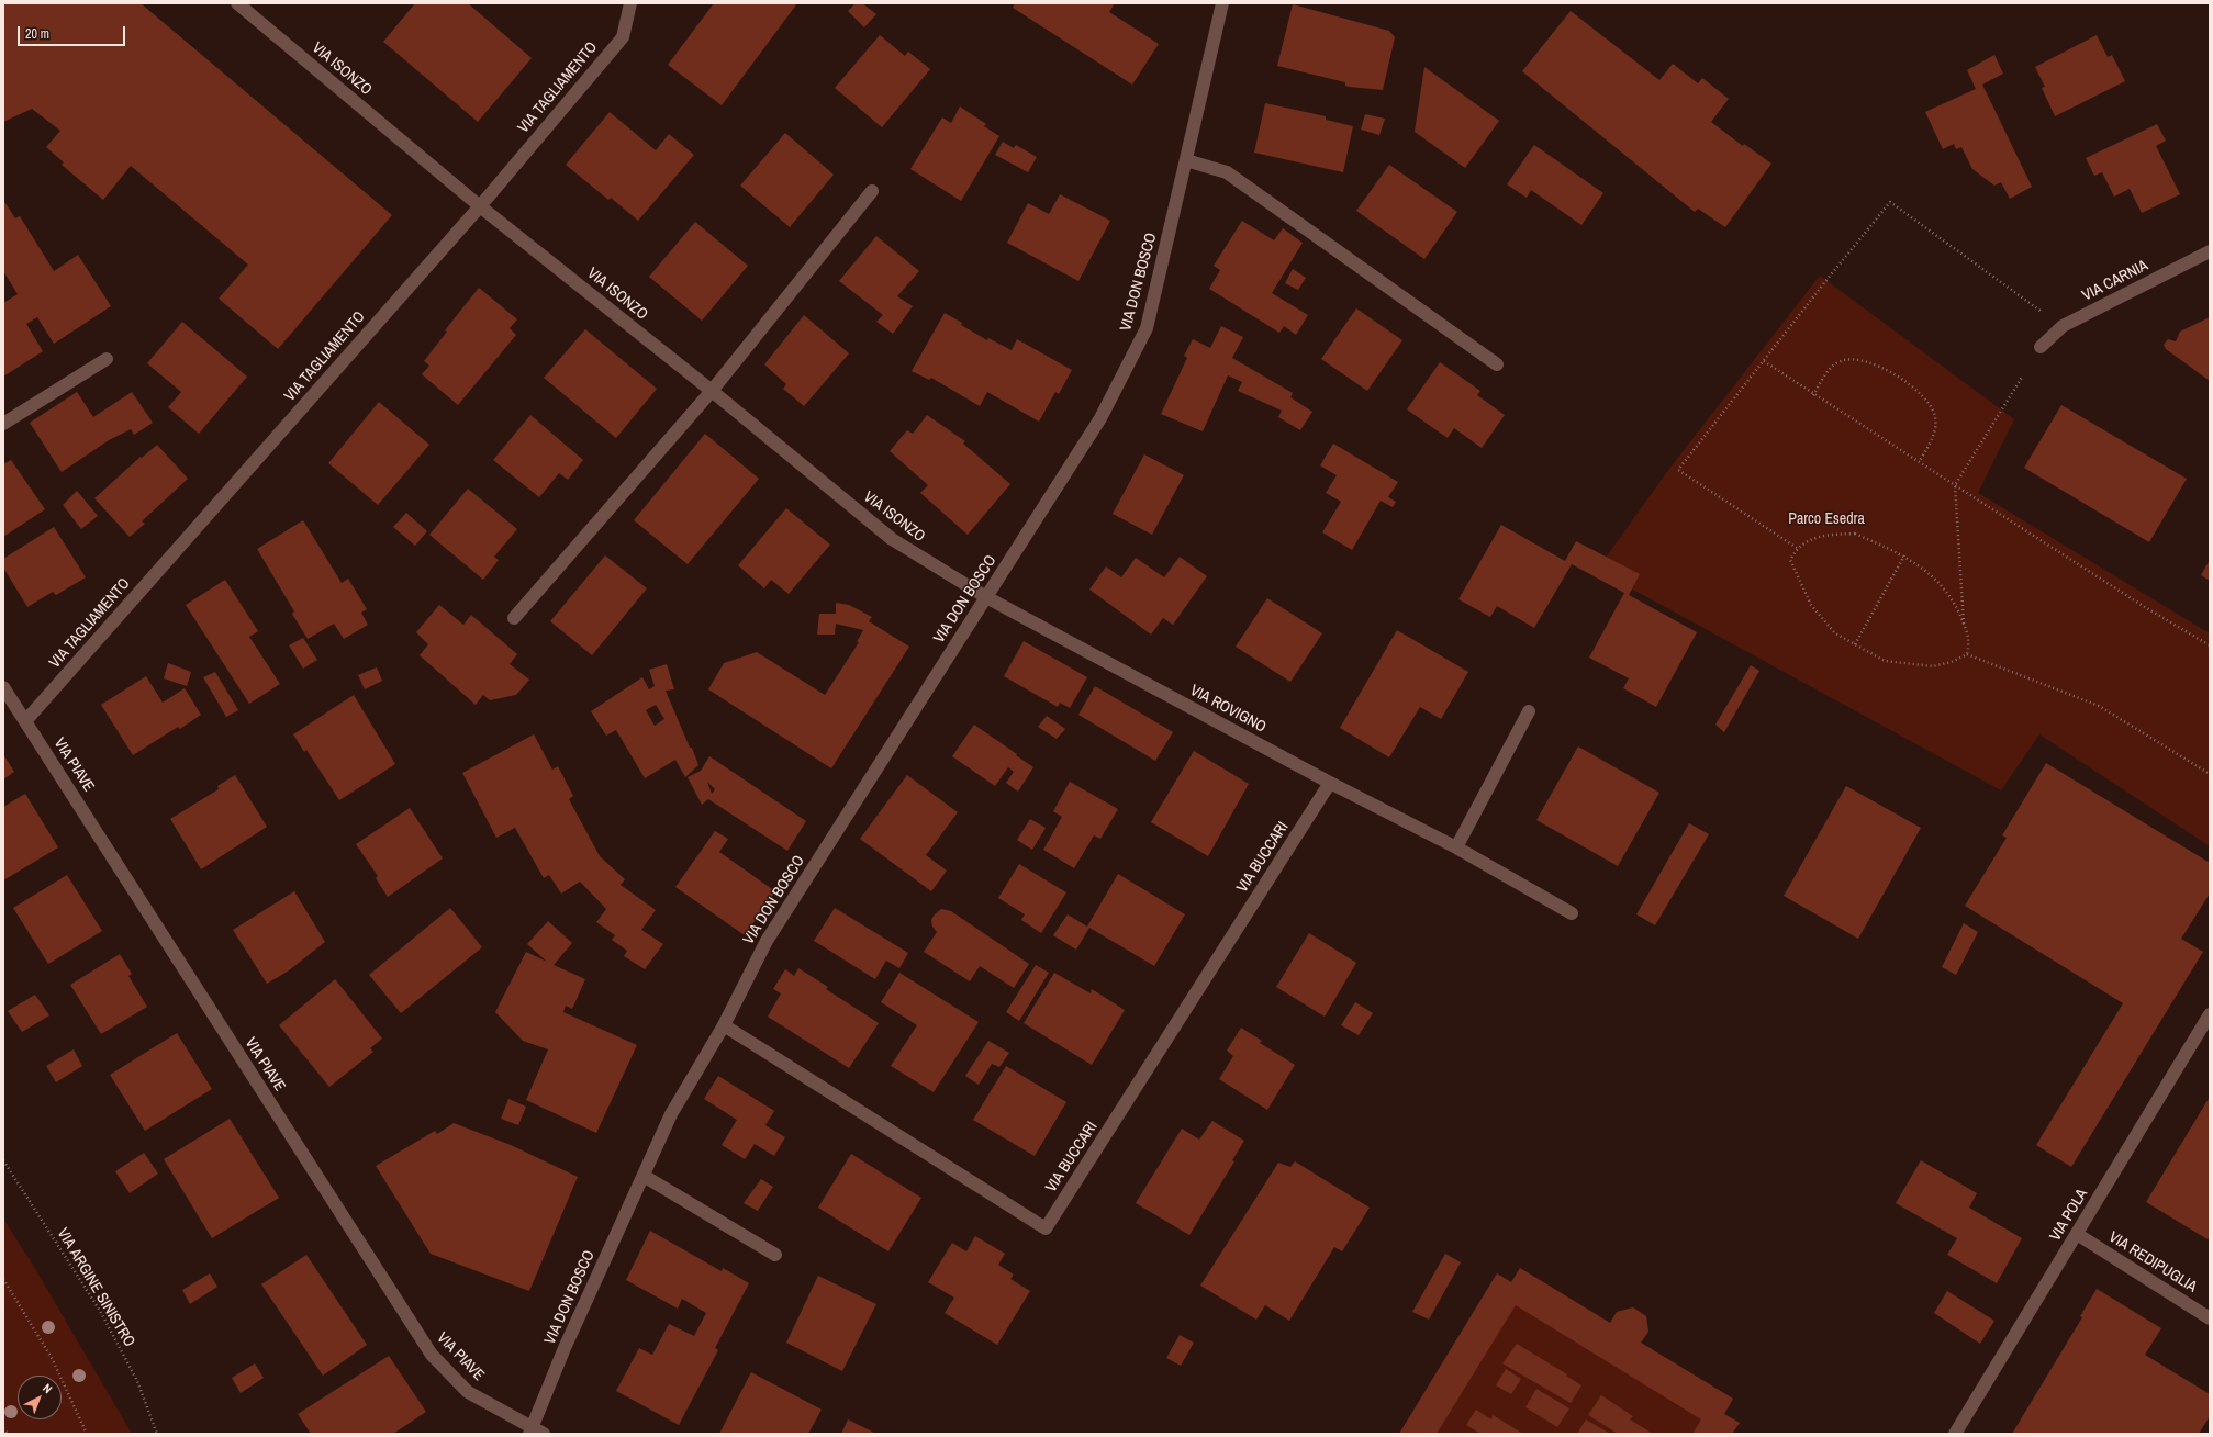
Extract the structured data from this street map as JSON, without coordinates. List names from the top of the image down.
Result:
{
  "streets": {
    "street": [
      "VIA ISONZO",
      "VIA TAGLIAMENTO",
      "VIA CARNIA",
      "VIA DON BOSCO",
      "VIA ROVIGNO",
      "VIA PIAVE",
      "VIA BUCCARI",
      "VIA POLA",
      "VIA REDIPUGLIA"
    ],
    "path": ["VIA ARGINE SINISTRO"]
  },
  "crossings": [
    ["VIA ISONZO", "VIA TAGLIAMENTO"],
    ["VIA ISONZO", "VIA DON BOSCO"],
    ["VIA ISONZO", "VIA ROVIGNO"],
    ["VIA TAGLIAMENTO", "VIA PIAVE"],
    ["VIA DON BOSCO", "VIA ROVIGNO"],
    ["VIA DON BOSCO", "VIA PIAVE"],
    ["VIA DON BOSCO", "VIA BUCCARI"],
    ["VIA ROVIGNO", "VIA BUCCARI"],
    ["VIA POLA", "VIA REDIPUGLIA"]
  ],
  "parks": ["Parco Esedra"],
  "scale_bar": "20 m",
  "north": "top right"
}
